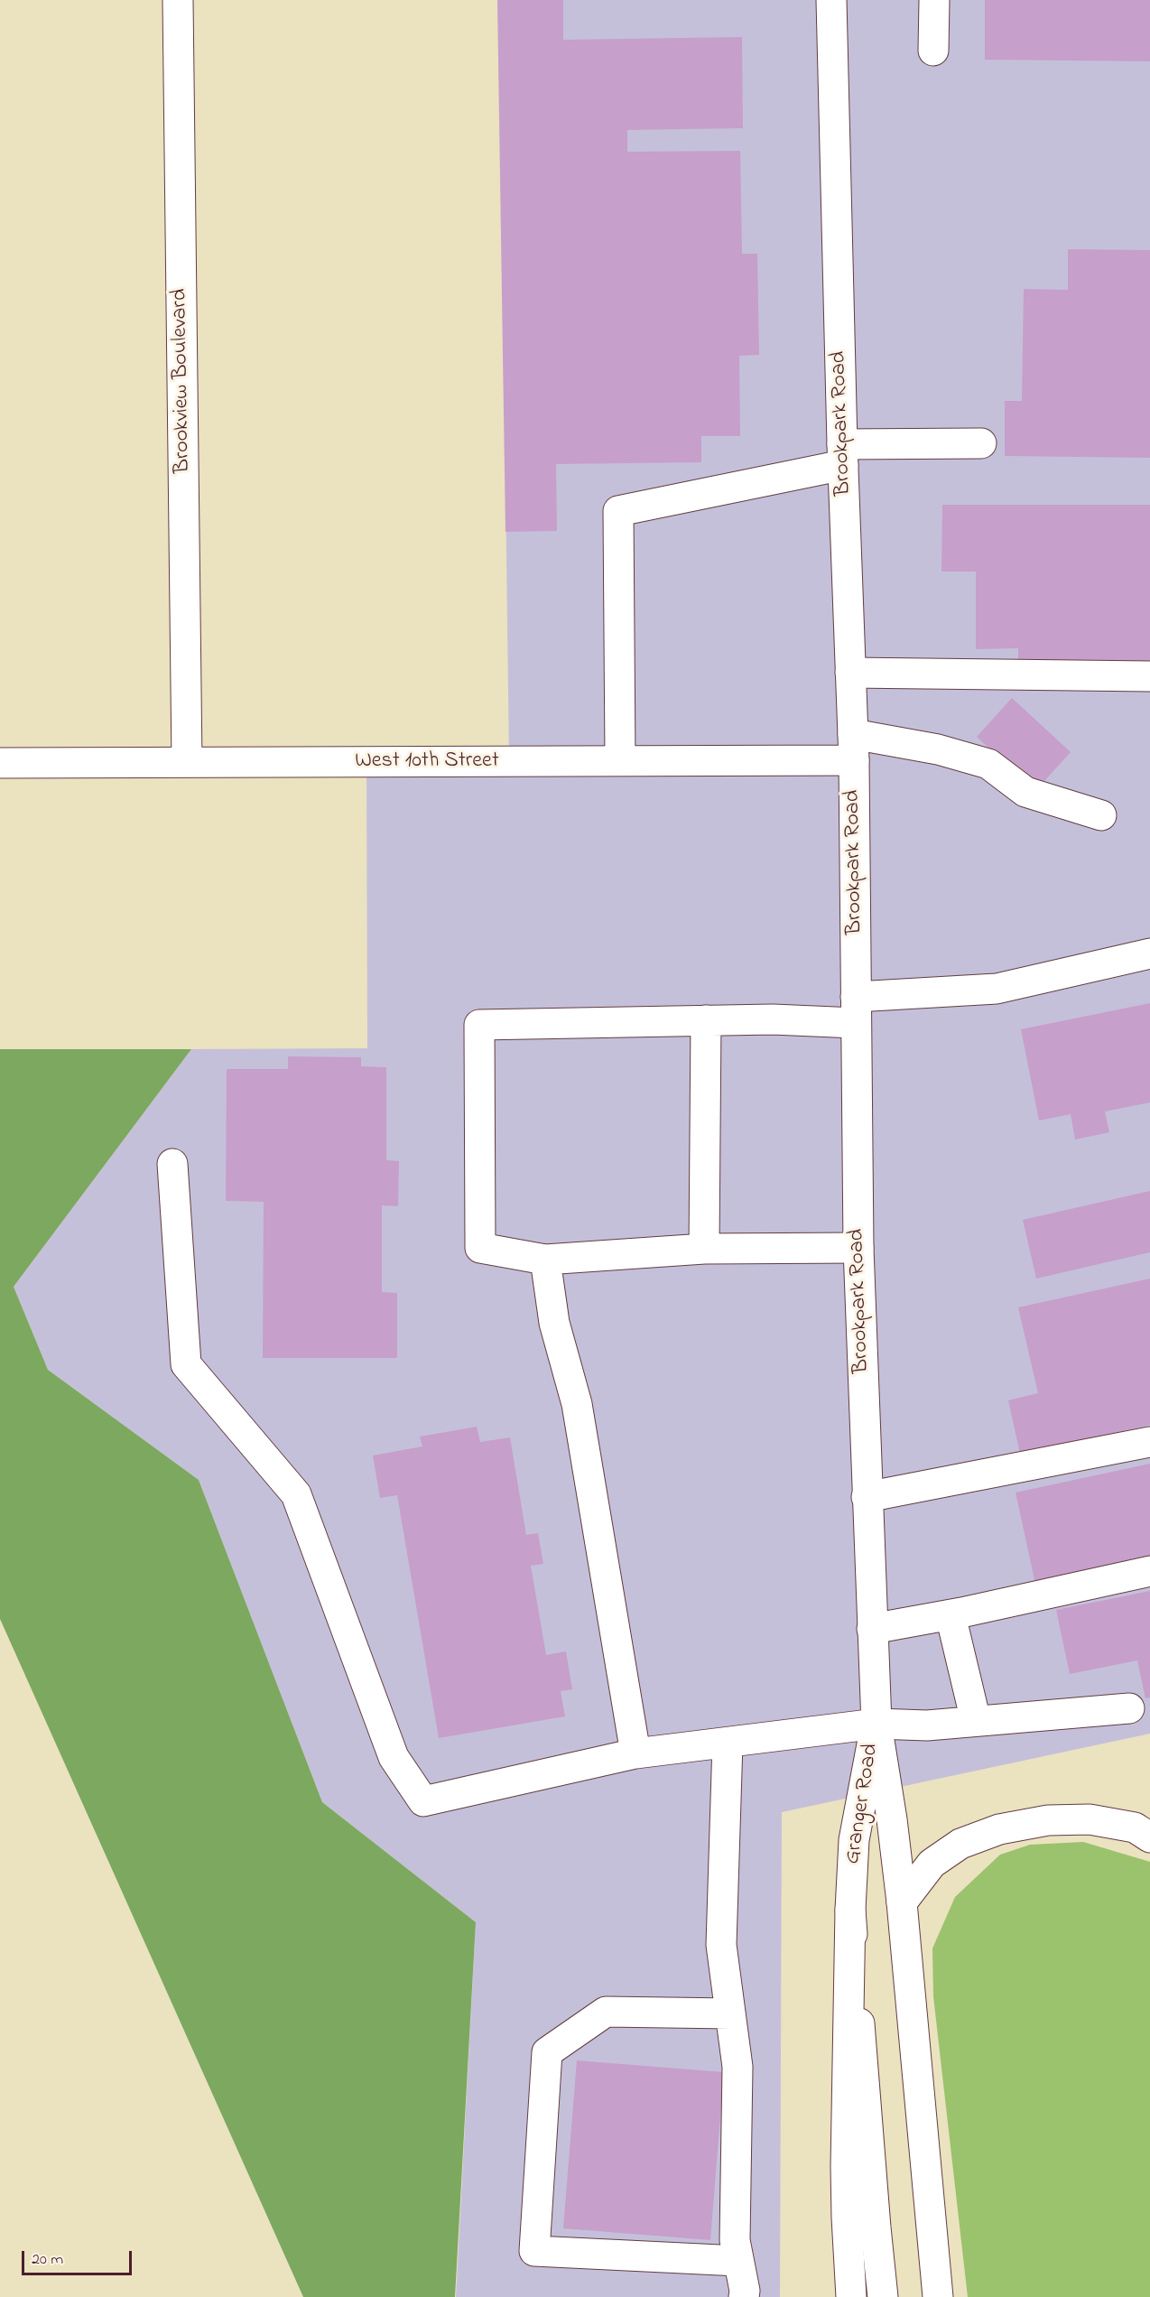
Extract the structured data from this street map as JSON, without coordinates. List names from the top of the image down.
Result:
{
  "streets": {
    "main road": [
      "Brookview Boulevard",
      "Brookpark Road",
      "West 10th Street",
      "Granger Road"
    ]
  },
  "crossings": [
    ["Brookview Boulevard", "West 10th Street"],
    ["Brookpark Road", "West 10th Street"],
    ["Brookpark Road", "Granger Road"]
  ],
  "scale_bar": "20 m"
}
